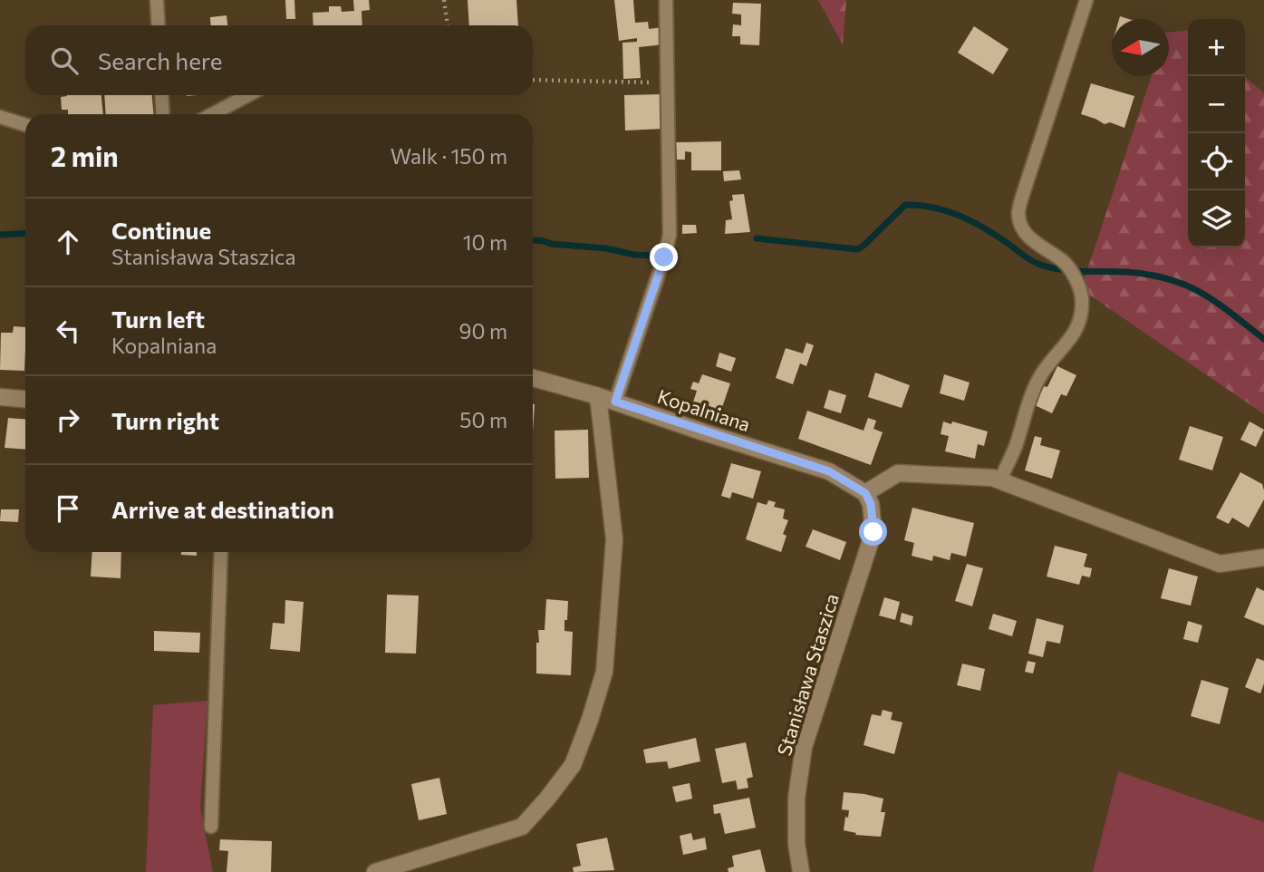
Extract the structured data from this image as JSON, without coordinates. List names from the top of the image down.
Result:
{
  "streets": {
    "street": ["Kopalniana", "Stanisława Staszica"]
  },
  "crossings": [
    ["Kopalniana", "Stanisława Staszica"]
  ],
  "north": "left",
  "page": {
    "map_buttons": ["+", "−"],
    "search": "Search here",
    "heading": ["2 min", "Walk · 150 m"],
    "list": [
      ["Continue", "Stanisława Staszica", "10 m"],
      ["Turn left", "Kopalniana", "90 m"],
      ["Turn right", "50 m"],
      "Arrive at destination"
    ]
  }
}
